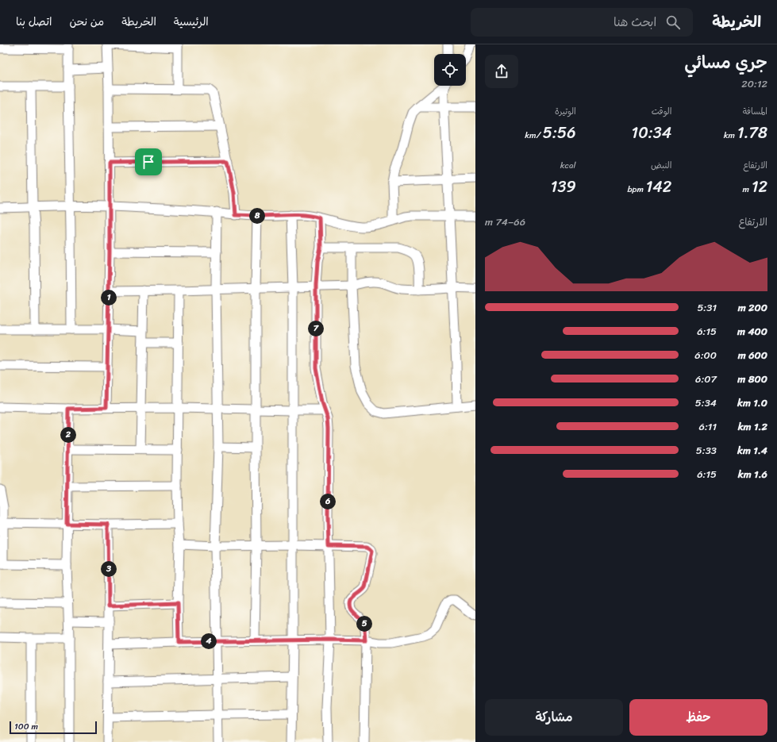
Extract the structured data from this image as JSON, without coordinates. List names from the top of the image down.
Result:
{
  "scale_bar": "100 m",
  "page": {
    "header": "الخريطة",
    "search": "ابحث هنا",
    "nav": [
      "الرئيسية",
      "الخريطة",
      "من نحن",
      "اتصل بنا"
    ],
    "heading": ["جري مسائي", "20:12"],
    "stats": [
      ["المسافة", "1.78 km"],
      ["الوقت", "10:34"],
      ["الوتيرة", "5:56 /km"],
      ["الارتفاع", "12 m"],
      ["النبض", "142 bpm"],
      ["kcal", "139"]
    ],
    "chart": ["الارتفاع", "66–74 m"],
    "pins": [
      "8",
      "1",
      "7",
      "2",
      "6",
      "3",
      "5",
      "4"
    ],
    "list": [
      {
        "name": "200 m",
        "note": "5:31"
      },
      {
        "name": "400 m",
        "note": "6:15"
      },
      {
        "name": "600 m",
        "note": "6:00"
      },
      {
        "name": "800 m",
        "note": "6:07"
      },
      {
        "name": "1.0 km",
        "note": "5:34"
      },
      {
        "name": "1.2 km",
        "note": "6:11"
      },
      {
        "name": "1.4 km",
        "note": "5:33"
      },
      {
        "name": "1.6 km",
        "note": "6:15"
      }
    ],
    "buttons": ["حفظ", "مشاركة"],
    "scale": "100 m"
  }
}
